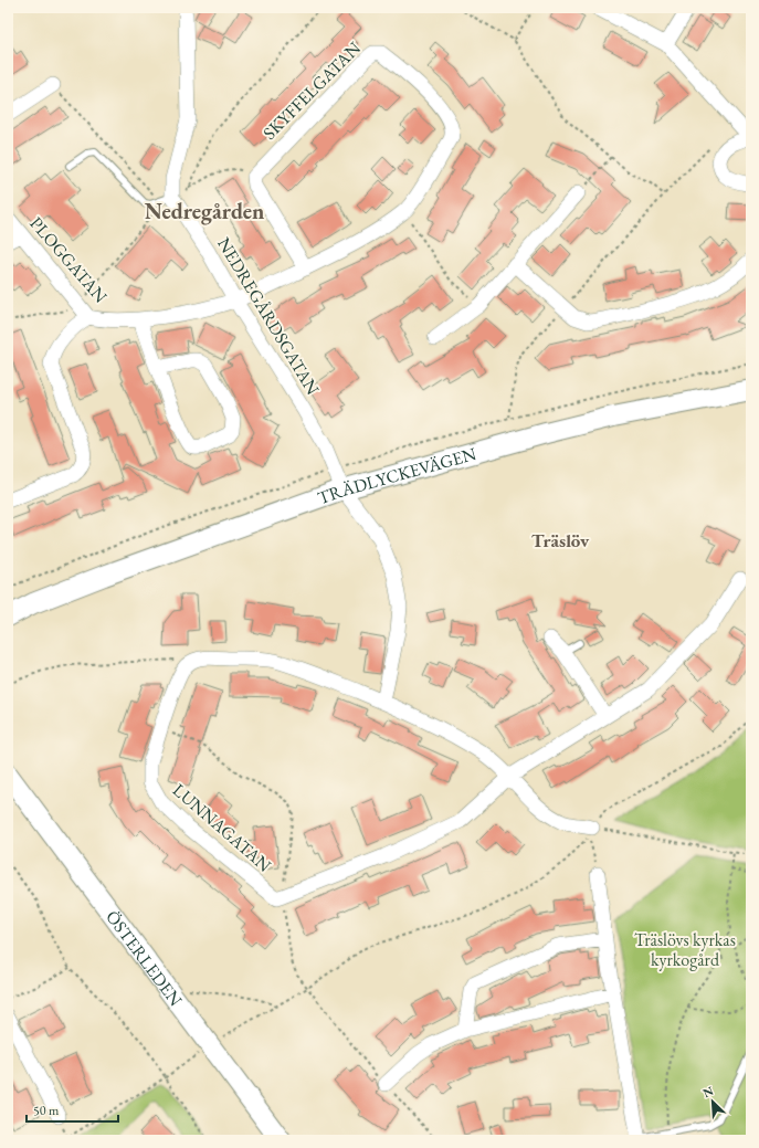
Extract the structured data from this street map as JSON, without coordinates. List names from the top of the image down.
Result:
{
  "streets": {
    "street": [
      "SKYFFELGATAN",
      "PLOGGATAN",
      "NEDREGÅRDSGATAN",
      "TRÄDLYCKEVÄGEN",
      "LUNNAGATAN",
      "ÖSTERLEDEN"
    ]
  },
  "crossings": [
    ["SKYFFELGATAN", "PLOGGATAN"],
    ["SKYFFELGATAN", "NEDREGÅRDSGATAN"],
    ["PLOGGATAN", "NEDREGÅRDSGATAN"],
    ["NEDREGÅRDSGATAN", "TRÄDLYCKEVÄGEN"]
  ],
  "districts": ["Nedregården", "Träslöv"],
  "parks": ["Träslövs kyrkas kyrkogård"],
  "scale_bar": "50 m",
  "north": "top left"
}
